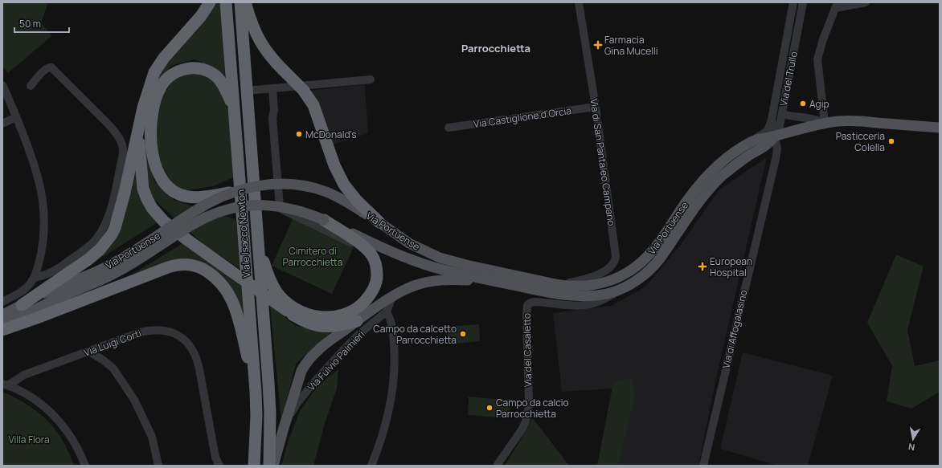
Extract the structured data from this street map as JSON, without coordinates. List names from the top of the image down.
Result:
{
  "streets": {
    "highway": ["Viale Isacco Newton"],
    "main road": ["Via Portuense"],
    "street": [
      "Via del Trullo",
      "Via Castiglione d'Orcia",
      "Via di San Pantaleo Campano",
      "Via di Affogalasino",
      "Via Luigi Corti",
      "Via del Casaletto",
      "Via Fulvio Palmieri"
    ]
  },
  "crossings": [
    ["Via del Trullo", "Via Portuense"],
    ["Via del Trullo", "Via di Affogalasino"],
    ["Via Castiglione d'Orcia", "Via di San Pantaleo Campano"],
    ["Via di San Pantaleo Campano", "Via Portuense"],
    ["Via Portuense", "Via di Affogalasino"],
    ["Via Portuense", "Via del Casaletto"]
  ],
  "districts": ["Parrocchietta"],
  "parks": ["Cimitero di Parrocchietta", "Villa Flora"],
  "places": {
    "health": ["Farmacia Gina Mucelli", "European Hospital"],
    "other": [
      "Agip",
      "McDonald's",
      "Pasticceria Colella",
      "Campo da calcetto Parrocchietta",
      "Campo da calcio Parrocchietta"
    ]
  },
  "scale_bar": "50 m",
  "north": "bottom"
}
